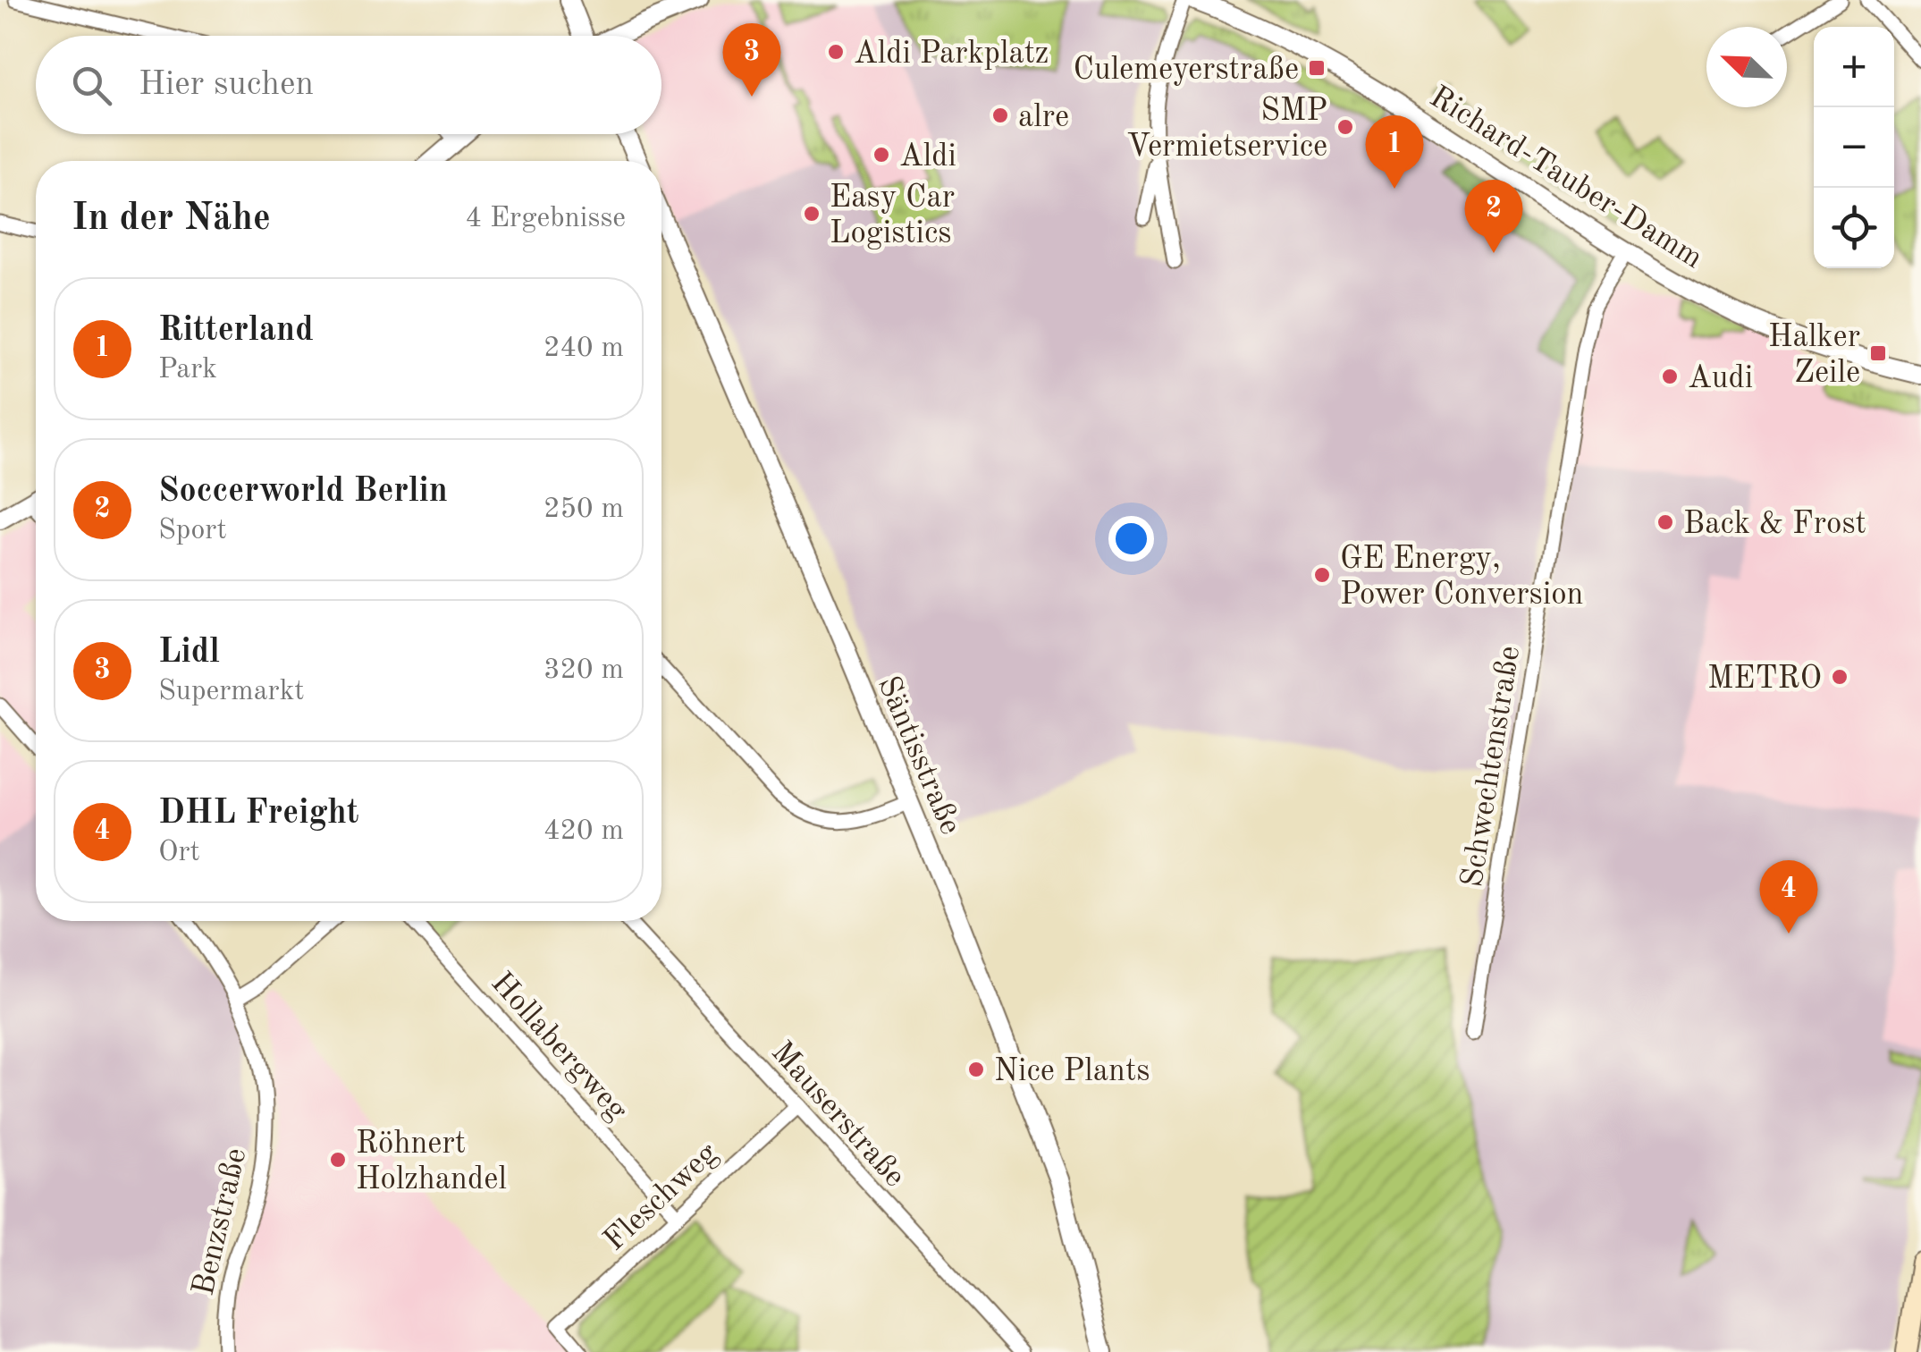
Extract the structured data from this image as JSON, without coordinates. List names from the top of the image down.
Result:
{
  "streets": {
    "street": [
      "Richard-Tauber-Damm",
      "Säntisstraße",
      "Schwechtenstraße",
      "Hollabergweg",
      "Mauserstraße",
      "Fleschweg",
      "Benzstraße"
    ]
  },
  "crossings": [
    ["Richard-Tauber-Damm", "Schwechtenstraße"],
    ["Hollabergweg", "Fleschweg"],
    ["Mauserstraße", "Fleschweg"]
  ],
  "places": {
    "other": [
      "Aldi Parkplatz",
      "alre",
      "SMP Vermietservice",
      "Aldi",
      "Easy Car Logistics",
      "Audi",
      "Back & Frost",
      "GE Energy, Power Conversion",
      "METRO",
      "Nice Plants",
      "Röhnert Holzhandel"
    ],
    "transit": ["Culemeyerstraße", "Halker Zeile"]
  },
  "north": "top left",
  "page": {
    "pins": [
      "3",
      "1",
      "2",
      "4"
    ],
    "map_buttons": ["+", "−"],
    "search": "Hier suchen",
    "heading": ["In der Nähe", "4 Ergebnisse"],
    "list": [
      {
        "mark": "1",
        "name": "Ritterland",
        "note": "Park",
        "value": "240 m"
      },
      {
        "mark": "2",
        "name": "Soccerworld Berlin",
        "note": "Sport",
        "value": "250 m"
      },
      {
        "mark": "3",
        "name": "Lidl",
        "note": "Supermarkt",
        "value": "320 m"
      },
      {
        "mark": "4",
        "name": "DHL Freight",
        "note": "Ort",
        "value": "420 m"
      }
    ]
  }
}
